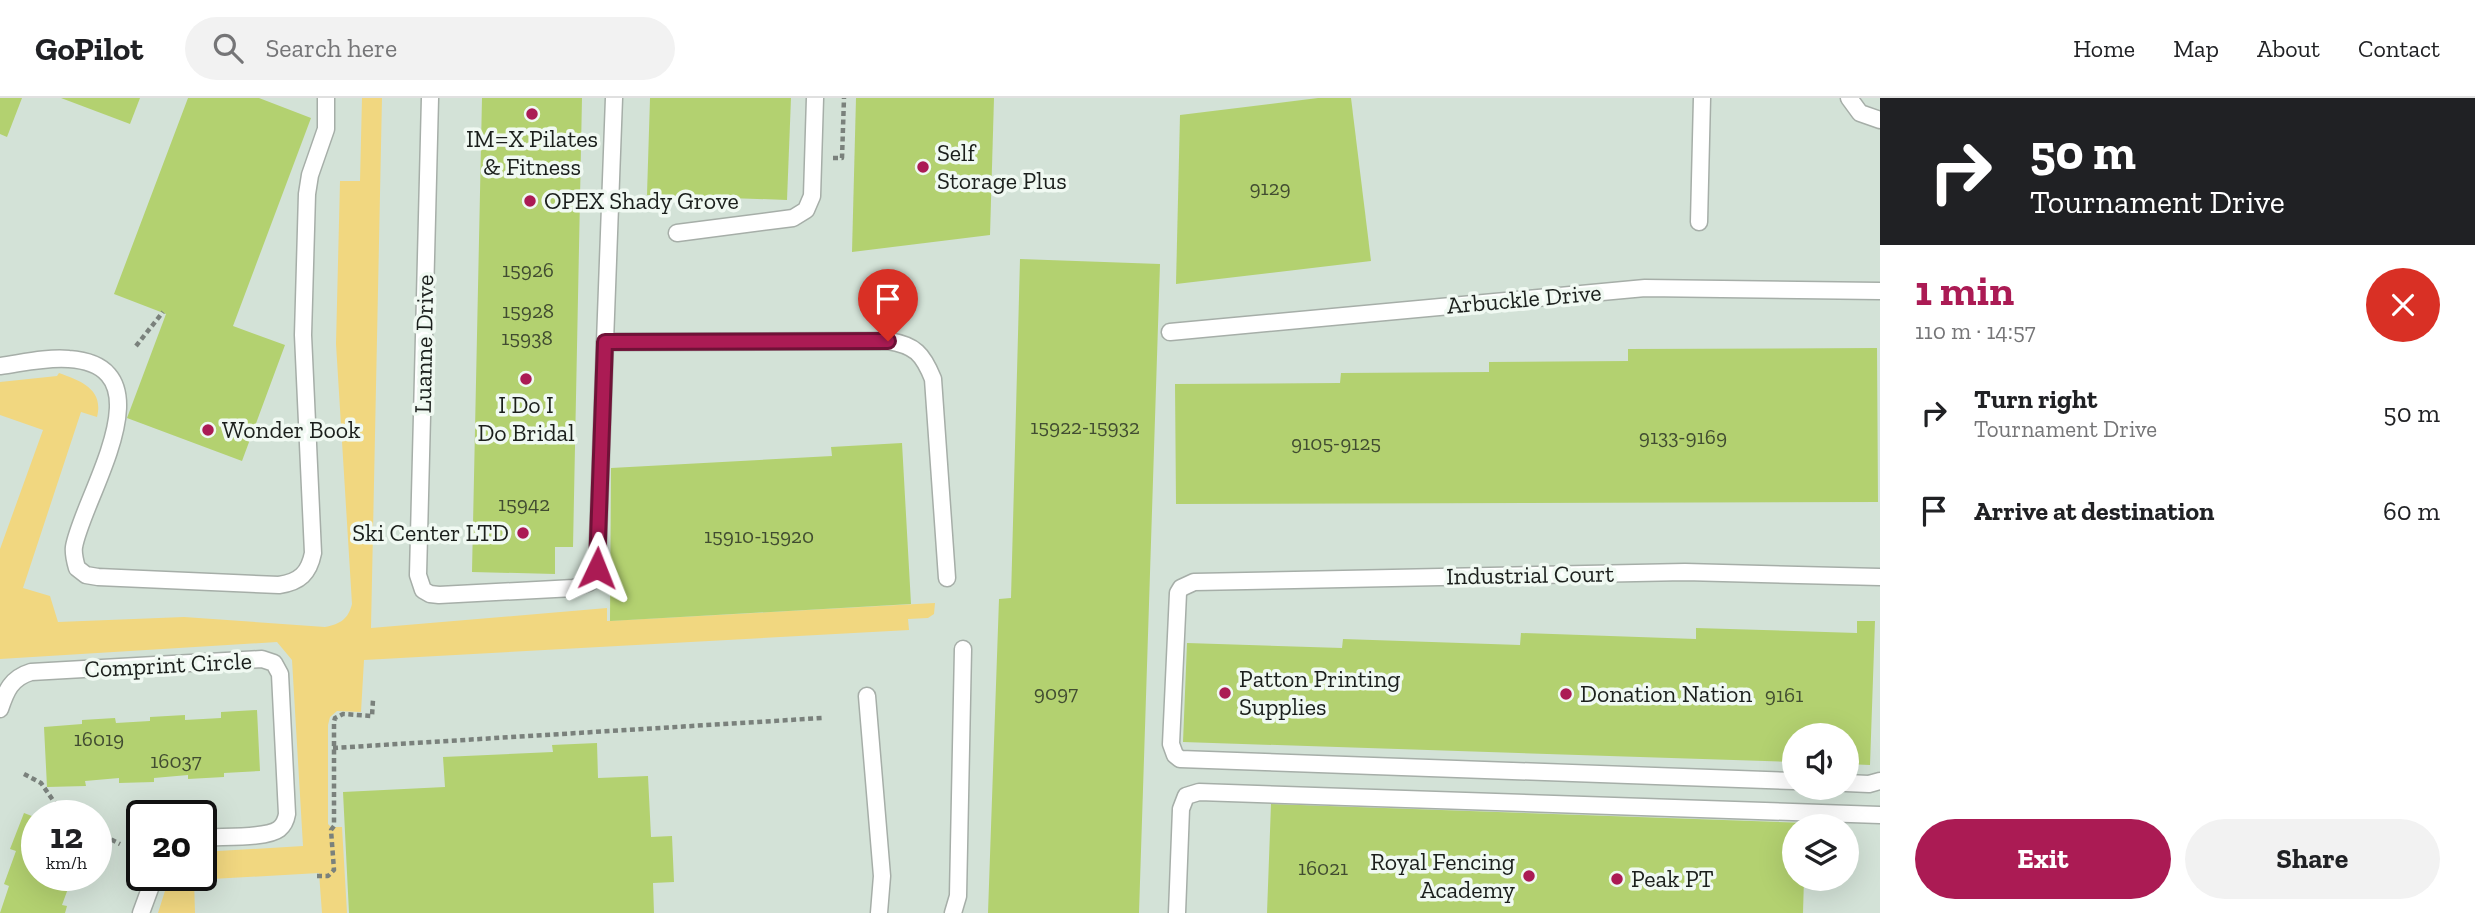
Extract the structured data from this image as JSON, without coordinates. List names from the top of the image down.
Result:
{
  "streets": {
    "lane": [
      "Arbuckle Drive",
      "Luanne Drive",
      "Industrial Court",
      "Comprint Circle"
    ]
  },
  "places": [
    "IM=X Pilates & Fitness",
    "Self Storage Plus",
    "OPEX Shady Grove",
    "I Do I Do Bridal",
    "Wonder Book",
    "Ski Center LTD",
    "Patton Printing Supplies",
    "Donation Nation",
    "Royal Fencing Academy",
    "Peak PT"
  ],
  "house_numbers": [
    "9129",
    "15926",
    "15928",
    "15938",
    "15922-15932",
    "9133-9169",
    "9105-9125",
    "15942",
    "15910-15920",
    "9097",
    "9161",
    "16019",
    "16037",
    "16021"
  ],
  "page": {
    "header": "GoPilot",
    "search": "Search here",
    "nav": [
      "Home",
      "Map",
      "About",
      "Contact"
    ],
    "turn": ["50 m", "Tournament Drive"],
    "heading": ["1 min", "110 m · 14:57"],
    "list": [
      {
        "name": "Turn right",
        "note": "Tournament Drive",
        "value": "50 m"
      },
      {
        "name": "Arrive at destination",
        "value": "60 m"
      }
    ],
    "speed": "12 km/h",
    "limit": "20",
    "buttons": ["Exit", "Share"]
  }
}
